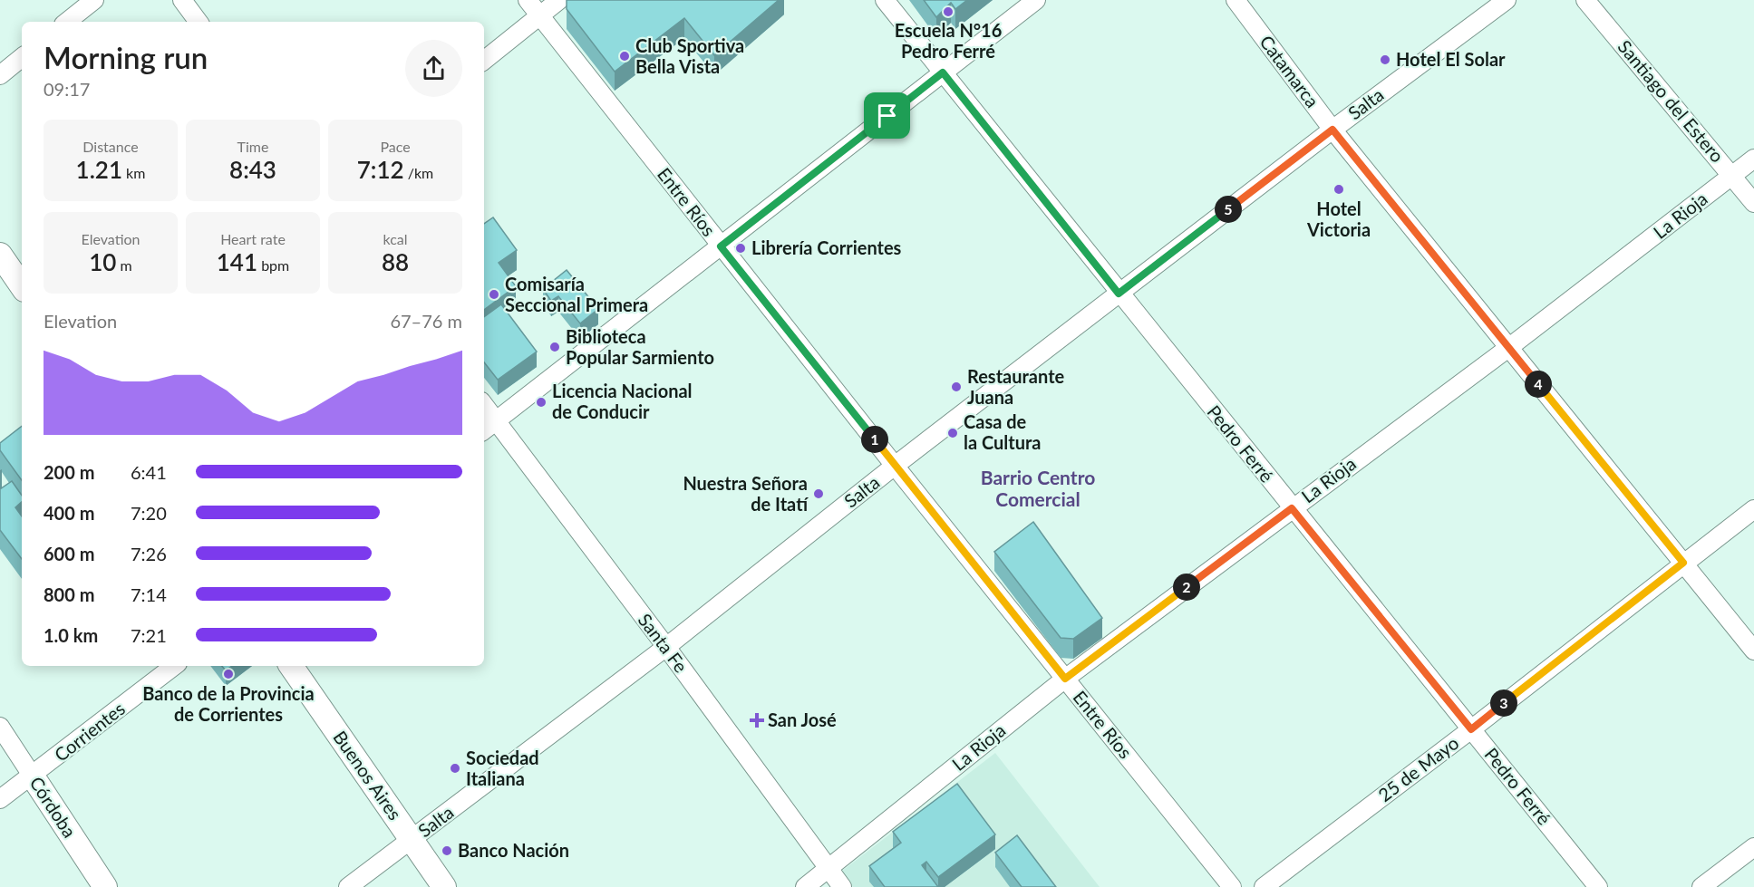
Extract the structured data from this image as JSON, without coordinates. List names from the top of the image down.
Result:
{
  "streets": {
    "street": [
      "Catamarca",
      "Santiago del Estero",
      "Salta",
      "Entre Ríos",
      "La Rioja",
      "Pedro Ferré",
      "Santa Fe",
      "Corrientes",
      "25 de Mayo",
      "Buenos Aires",
      "Córdoba"
    ]
  },
  "crossings": [
    ["Catamarca", "Salta"],
    ["Catamarca", "La Rioja"],
    ["Catamarca", "25 de Mayo"],
    ["Santiago del Estero", "La Rioja"],
    ["Salta", "Entre Ríos"],
    ["Salta", "Pedro Ferré"],
    ["Salta", "Santa Fe"],
    ["Salta", "Buenos Aires"],
    ["Entre Ríos", "La Rioja"],
    ["La Rioja", "Pedro Ferré"],
    ["La Rioja", "Santa Fe"],
    ["Pedro Ferré", "25 de Mayo"],
    ["Corrientes", "Córdoba"]
  ],
  "districts": ["Barrio Centro Comercial"],
  "places": {
    "other": [
      "Escuela N°16 Pedro Ferré",
      "Club Sportiva Bella Vista",
      "Hotel El Solar",
      "Hotel Victoria",
      "Librería Corrientes",
      "Comisaría Seccional Primera",
      "Biblioteca Popular Sarmiento",
      "Restaurante Juana",
      "Licencia Nacional de Conducir",
      "Casa de la Cultura",
      "Nuestra Señora de Itatí",
      "Banco de la Provincia de Corrientes",
      "Sociedad Italiana",
      "Banco Nación"
    ],
    "health": ["San José"]
  },
  "page": {
    "heading": ["Morning run", "09:17"],
    "stats": [
      ["Distance", "1.21 km"],
      ["Time", "8:43"],
      ["Pace", "7:12 /km"],
      ["Elevation", "10 m"],
      ["Heart rate", "141 bpm"],
      ["kcal", "88"]
    ],
    "pins": [
      "5",
      "4",
      "1",
      "2",
      "3"
    ],
    "chart": ["Elevation", "67–76 m"],
    "list": [
      {
        "name": "200 m",
        "note": "6:41"
      },
      {
        "name": "400 m",
        "note": "7:20"
      },
      {
        "name": "600 m",
        "note": "7:26"
      },
      {
        "name": "800 m",
        "note": "7:14"
      },
      {
        "name": "1.0 km",
        "note": "7:21"
      }
    ]
  }
}
